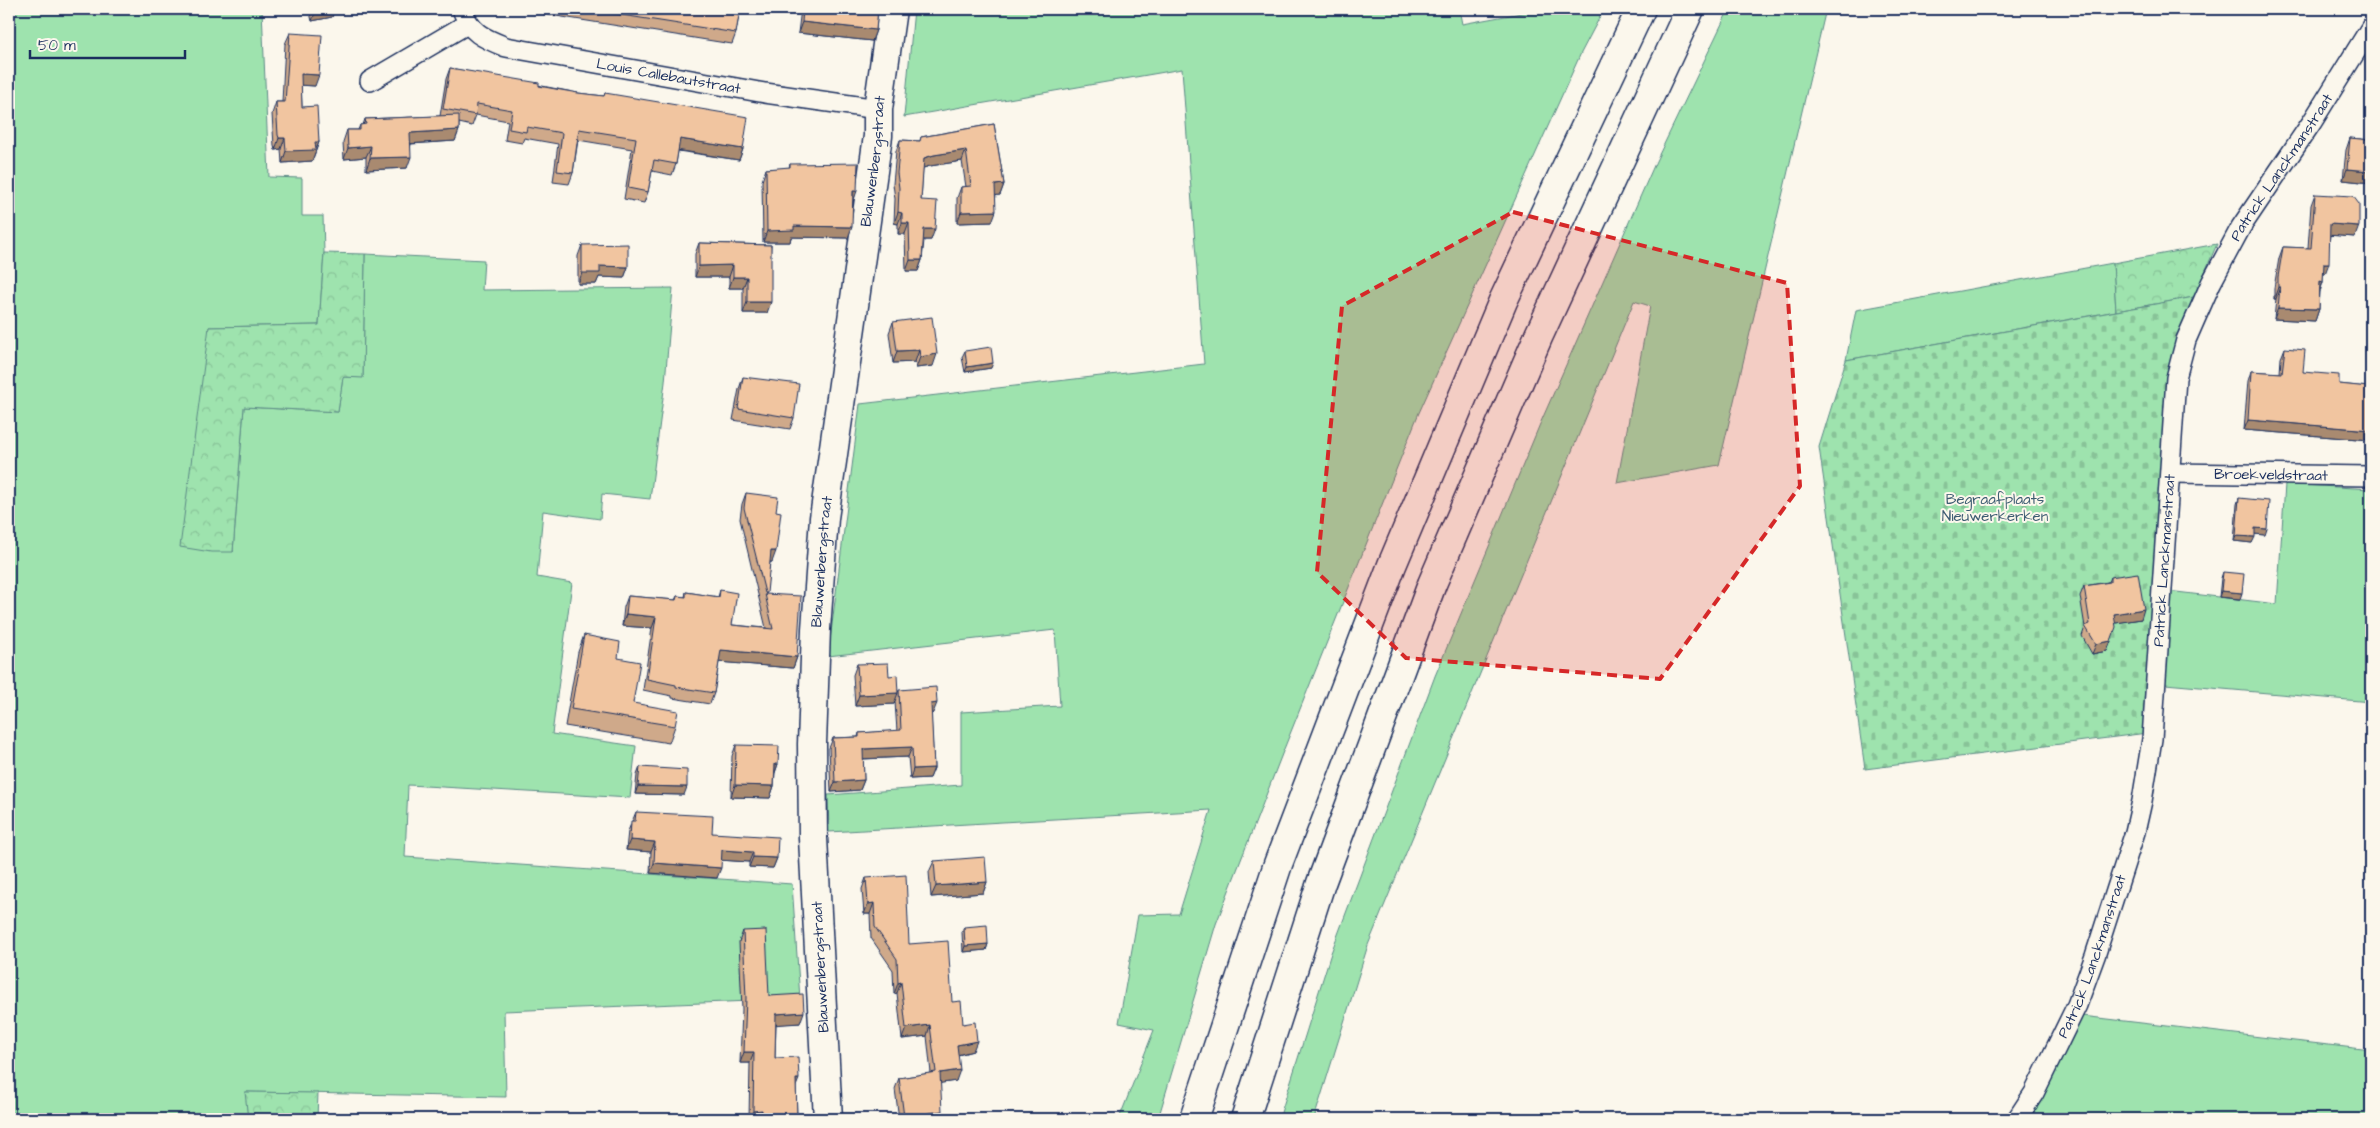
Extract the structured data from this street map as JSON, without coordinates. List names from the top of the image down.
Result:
{
  "streets": {
    "main road": ["Blauwenbergstraat"],
    "street": ["Louis Callebautstraat", "Patrick Lanckmanstraat", "Broekveldstraat"]
  },
  "crossings": [
    ["Louis Callebautstraat", "Blauwenbergstraat"],
    ["Patrick Lanckmanstraat", "Broekveldstraat"]
  ],
  "parks": ["Begraafplaats Nieuwerkerken"],
  "scale_bar": "50 m"
}
